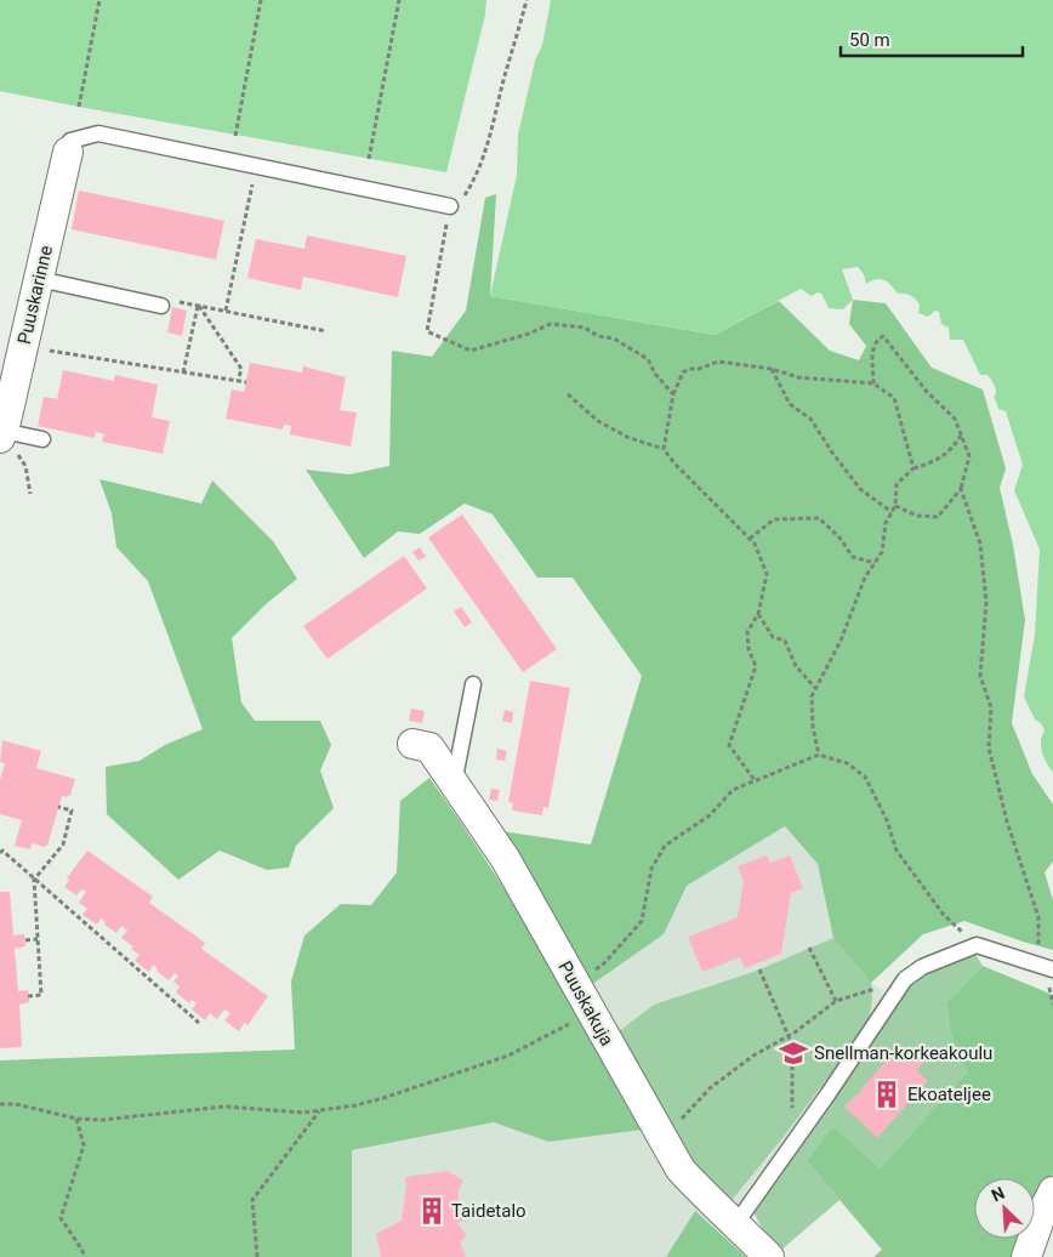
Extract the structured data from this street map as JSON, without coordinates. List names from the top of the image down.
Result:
{
  "streets": {
    "street": ["Puuskarinne", "Puuskakuja"]
  },
  "places": {
    "school or university": ["Snellman-korkeakoulu"],
    "building": ["Ekoateljee", "Taidetalo"]
  },
  "scale_bar": "50 m",
  "north": "top left"
}
